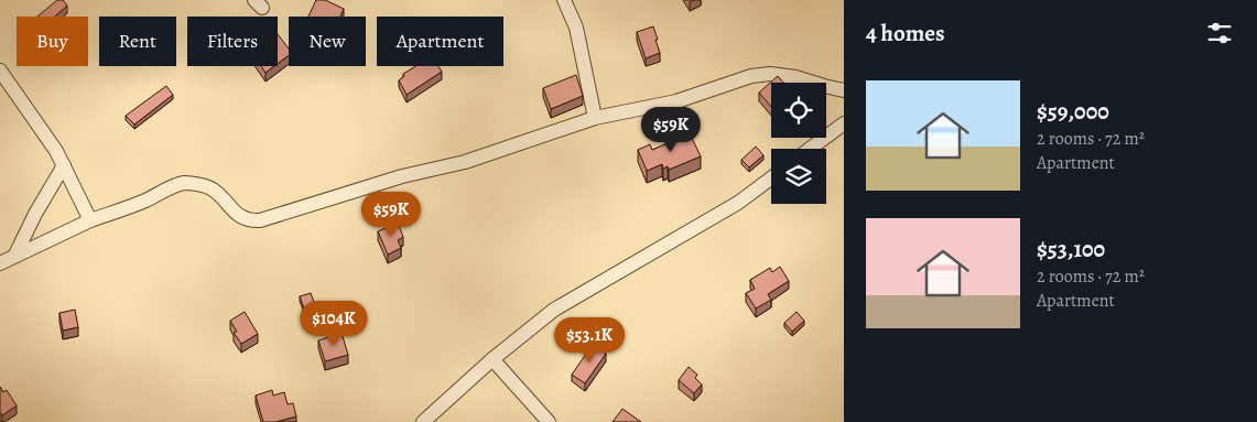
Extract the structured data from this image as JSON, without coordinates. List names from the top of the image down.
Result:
{
  "page": {
    "heading": "4 homes",
    "chip": [
      "Buy",
      "Rent",
      "Filters",
      "New",
      "Apartment"
    ],
    "list": [
      {
        "name": "$59,000",
        "note": "2 rooms · 72 m² · Apartment"
      },
      {
        "name": "$53,100",
        "note": "2 rooms · 72 m² · Apartment"
      }
    ],
    "price": [
      "$59K",
      "$59K",
      "$104K",
      "$53.1K"
    ]
  }
}
